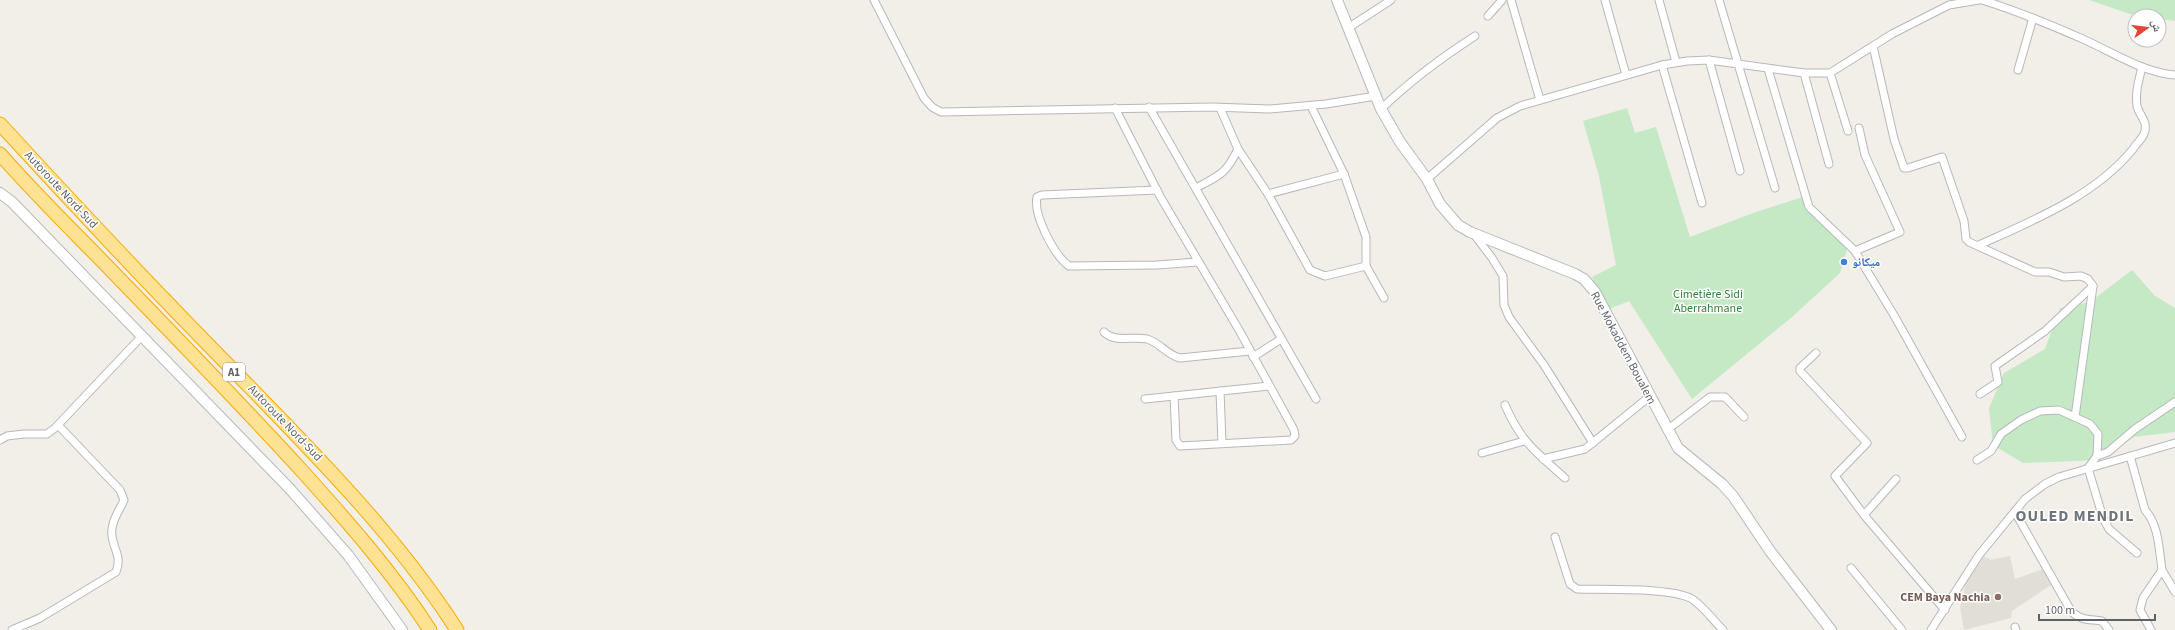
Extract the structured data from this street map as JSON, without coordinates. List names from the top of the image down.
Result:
{
  "streets": {
    "highway": ["Autoroute Nord-Sud", "A1"],
    "street": ["Rue Mokaddem Boualem"]
  },
  "districts": ["OULED MENDIL"],
  "parks": ["Cimetière Sidi Aberrahmane"],
  "places": ["ميكانو", "CEM Baya Nachia"],
  "scale_bar": "100 m",
  "north": "right"
}
